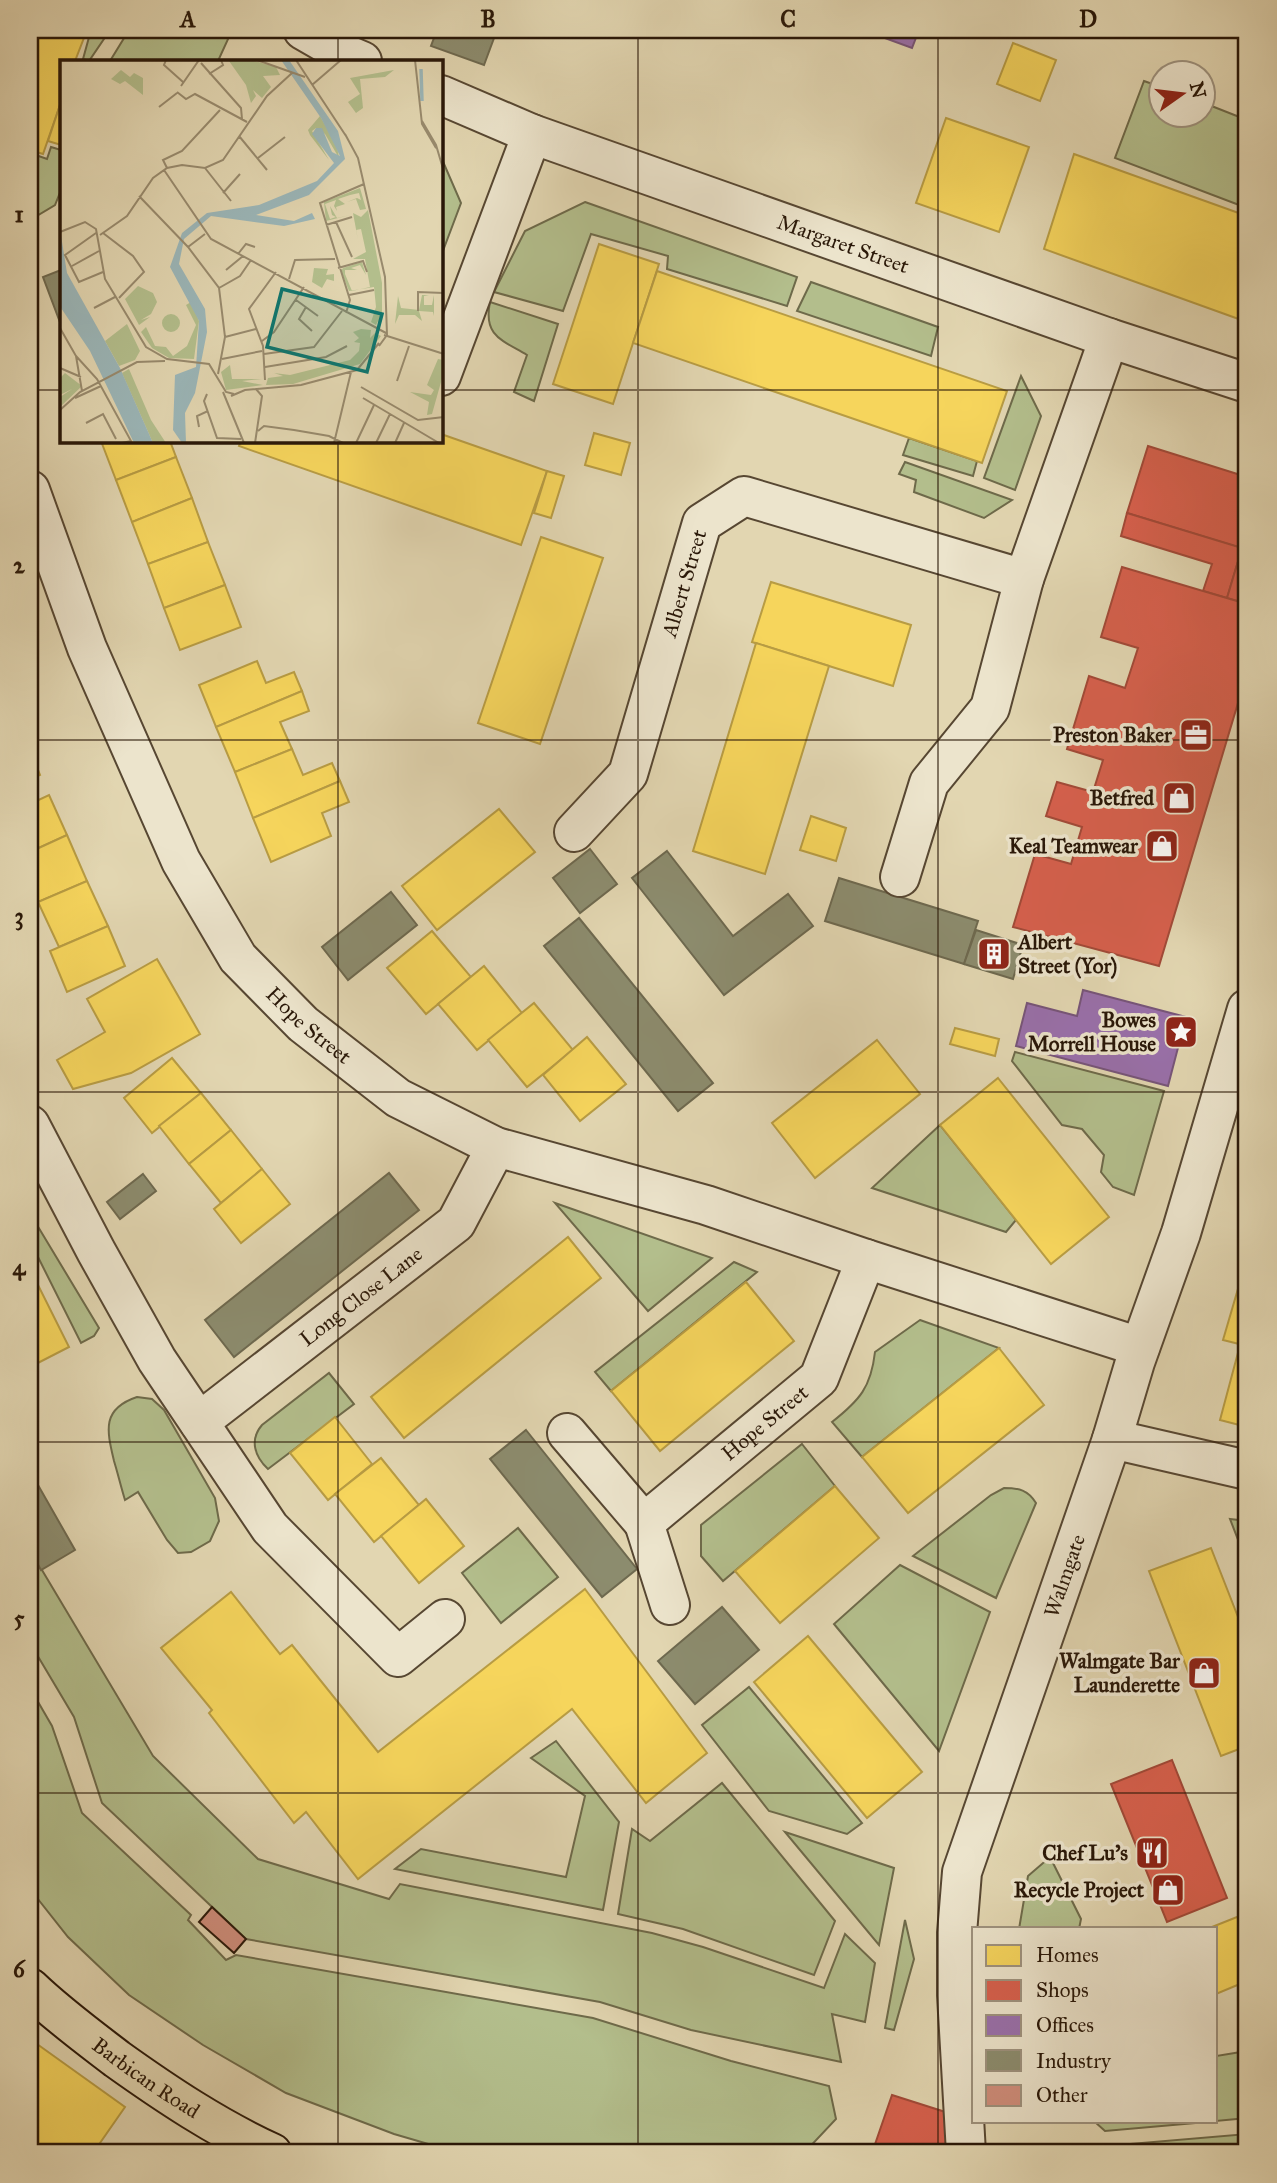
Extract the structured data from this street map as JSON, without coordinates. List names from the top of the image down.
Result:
{
  "streets": {
    "main road": ["Barbican Road"],
    "street": [
      "Margaret Street",
      "Albert Street",
      "Hope Street",
      "Long Close Lane",
      "Walmgate"
    ]
  },
  "crossings": [
    ["Hope Street", "Long Close Lane"],
    ["Hope Street", "Walmgate"]
  ],
  "places": {
    "office": ["Preston Baker"],
    "shop": [
      "Betfred",
      "Keal Teamwear",
      "Walmgate Bar Launderette",
      "Recycle Project"
    ],
    "building": ["Albert Street (Yor)"],
    "place": ["Bowes Morrell House"],
    "restaurant": ["Chef Lu's"]
  },
  "legend": [
    "Homes",
    "Shops",
    "Offices",
    "Industry",
    "Other"
  ],
  "north": "right",
  "grid": {
    "columns": [
      "A",
      "B",
      "C",
      "D"
    ],
    "rows": [
      "1",
      "2",
      "3",
      "4",
      "5",
      "6"
    ]
  }
}
